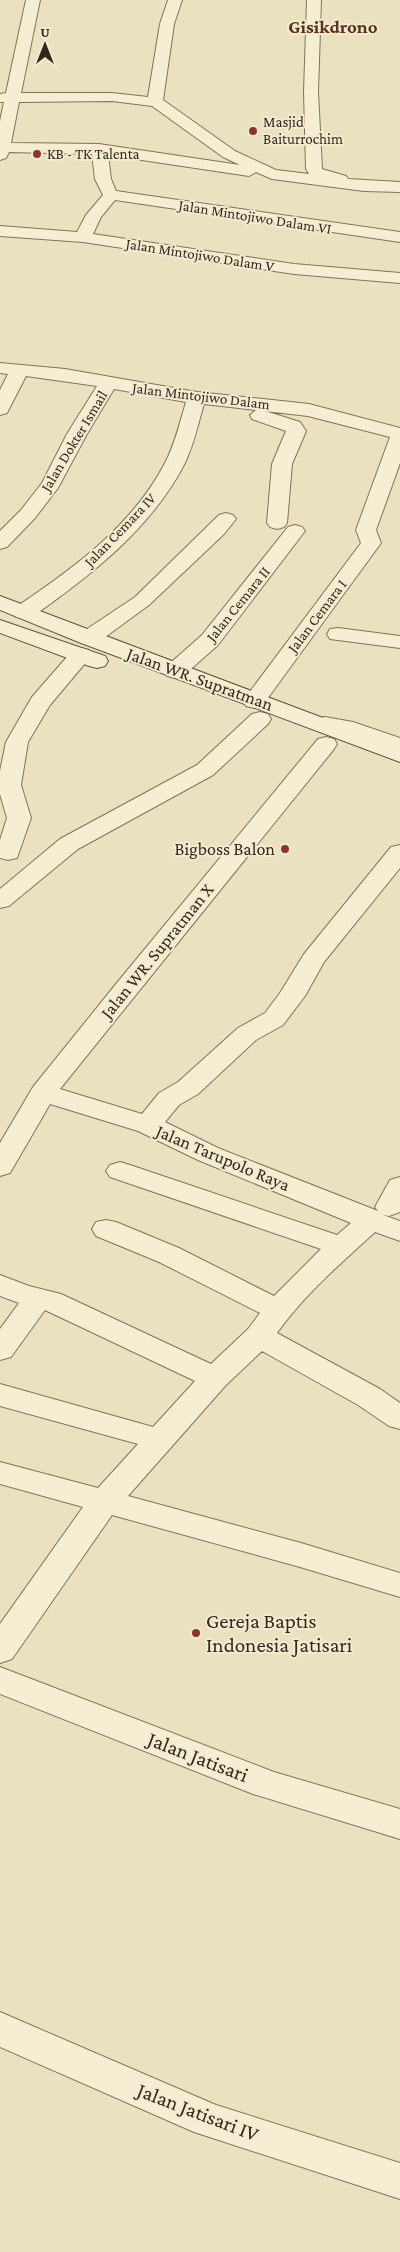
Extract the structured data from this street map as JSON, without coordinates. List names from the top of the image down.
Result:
{
  "streets": {
    "street": [
      "Jalan Mintojiwo Dalam VI",
      "Jalan Mintojiwo Dalam V",
      "Jalan Mintojiwo Dalam",
      "Jalan Dokter Ismail",
      "Jalan Cemara IV",
      "Jalan Cemara II",
      "Jalan Cemara I",
      "Jalan WR. Supratman",
      "Jalan WR. Supratman X",
      "Jalan Tarupolo Raya",
      "Jalan Jatisari",
      "Jalan Jatisari IV"
    ]
  },
  "crossings": [
    ["Jalan Mintojiwo Dalam", "Jalan Dokter Ismail"],
    ["Jalan Mintojiwo Dalam", "Jalan Cemara IV"],
    ["Jalan Mintojiwo Dalam", "Jalan Cemara II"],
    ["Jalan Mintojiwo Dalam", "Jalan Cemara I"],
    ["Jalan Cemara IV", "Jalan WR. Supratman"],
    ["Jalan Cemara II", "Jalan WR. Supratman"],
    ["Jalan Cemara I", "Jalan WR. Supratman"],
    ["Jalan WR. Supratman", "Jalan WR. Supratman X"],
    ["Jalan WR. Supratman X", "Jalan Tarupolo Raya"]
  ],
  "districts": ["Gisikdrono"],
  "places": [
    "Masjid Baiturrochim",
    "KB - TK Talenta",
    "Bigboss Balon",
    "Gereja Baptis Indonesia Jatisari"
  ],
  "north": "top"
}
